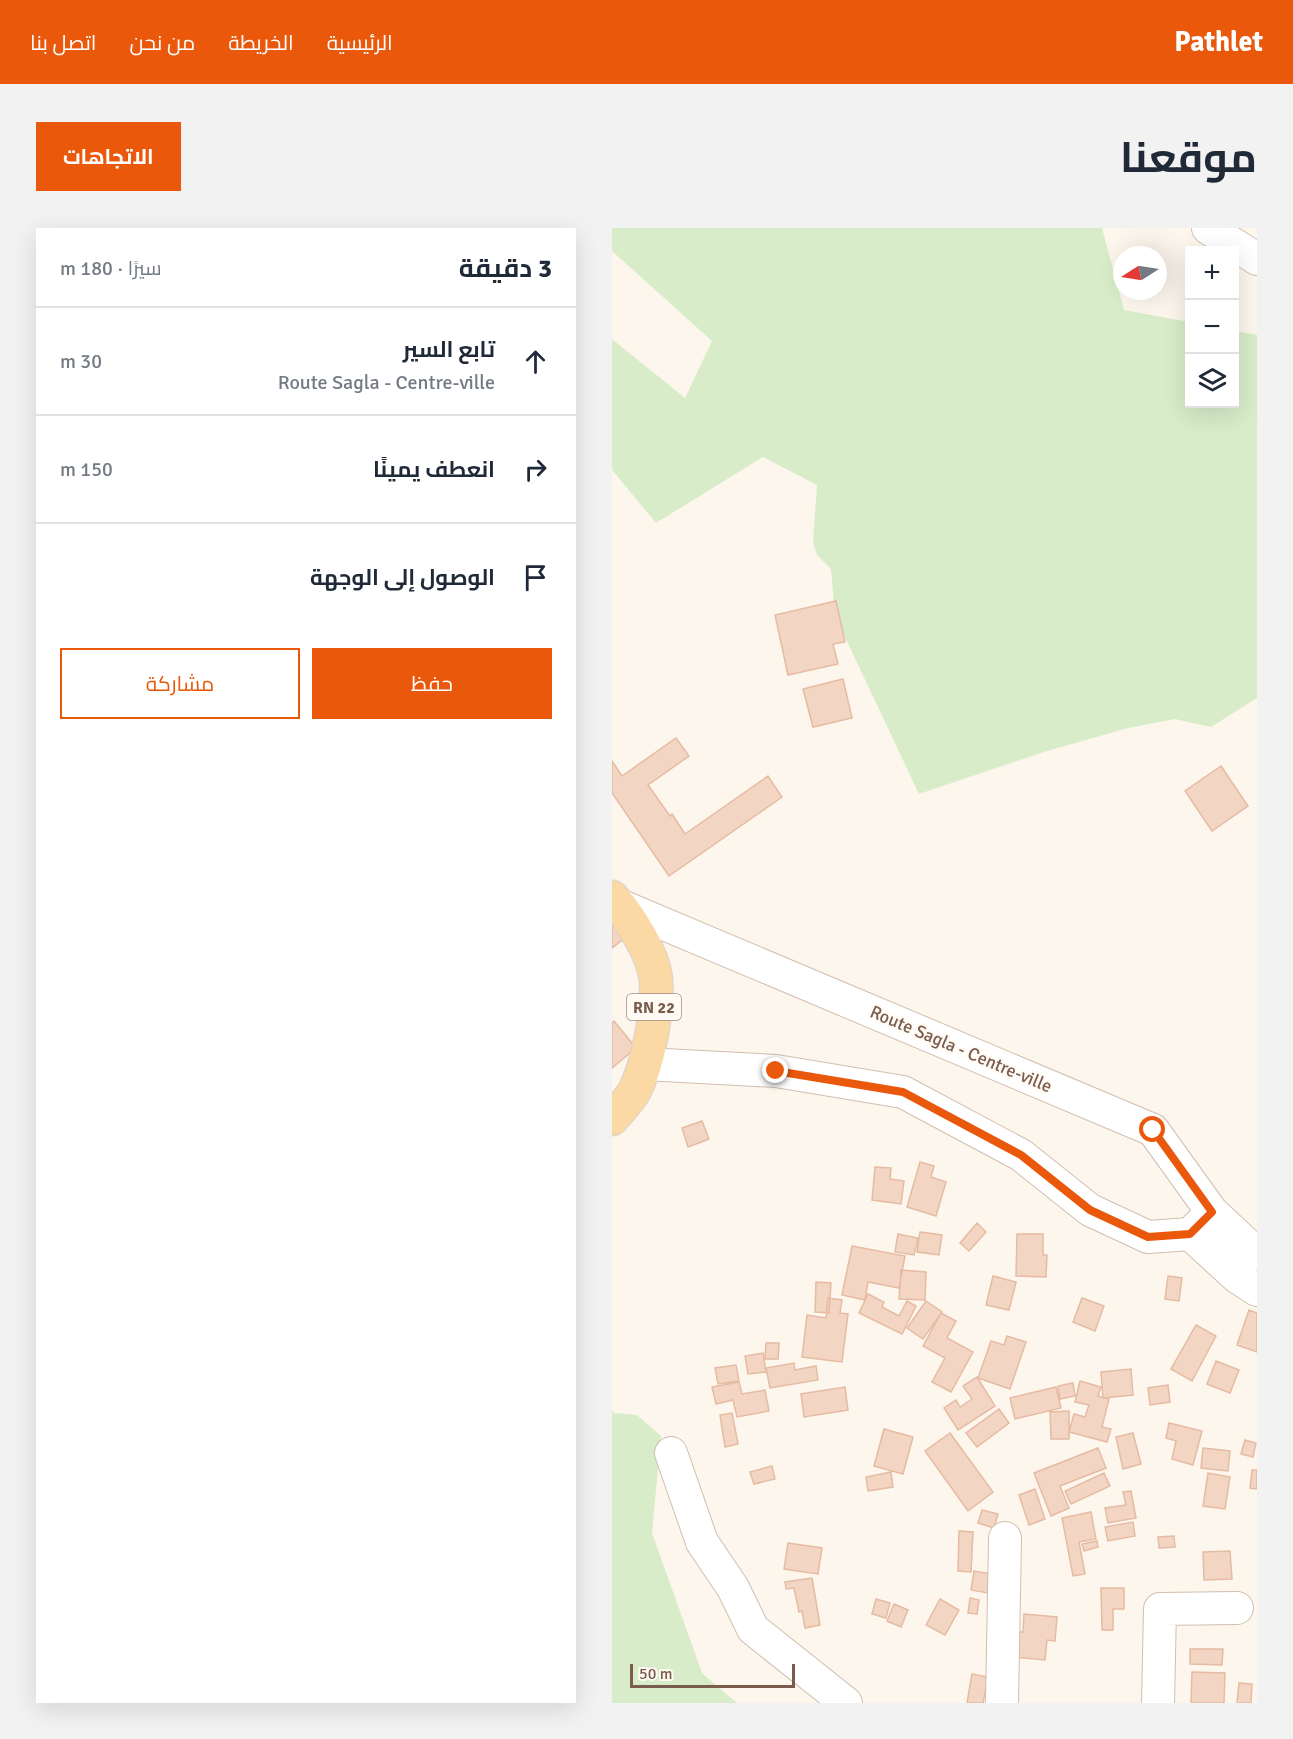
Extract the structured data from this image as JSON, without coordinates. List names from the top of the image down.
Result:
{
  "streets": {
    "main road": ["RN 22"],
    "street": ["Route Sagla - Centre-ville"]
  },
  "crossings": [
    ["RN 22", "Route Sagla - Centre-ville"]
  ],
  "scale_bar": "50 m",
  "north": "left",
  "page": {
    "header": "Pathlet",
    "nav": [
      "الرئيسية",
      "الخريطة",
      "من نحن",
      "اتصل بنا"
    ],
    "title": "موقعنا",
    "buttons": [
      "الاتجاهات",
      ["حفظ", "مشاركة"]
    ],
    "heading": ["3 دقيقة", "سيرًا · 180 m"],
    "map_buttons": ["+", "−"],
    "list": [
      ["تابع السير", "Route Sagla - Centre-ville", "30 m"],
      ["انعطف يمينًا", "150 m"],
      "الوصول إلى الوجهة"
    ],
    "scale": "50 m"
  }
}
